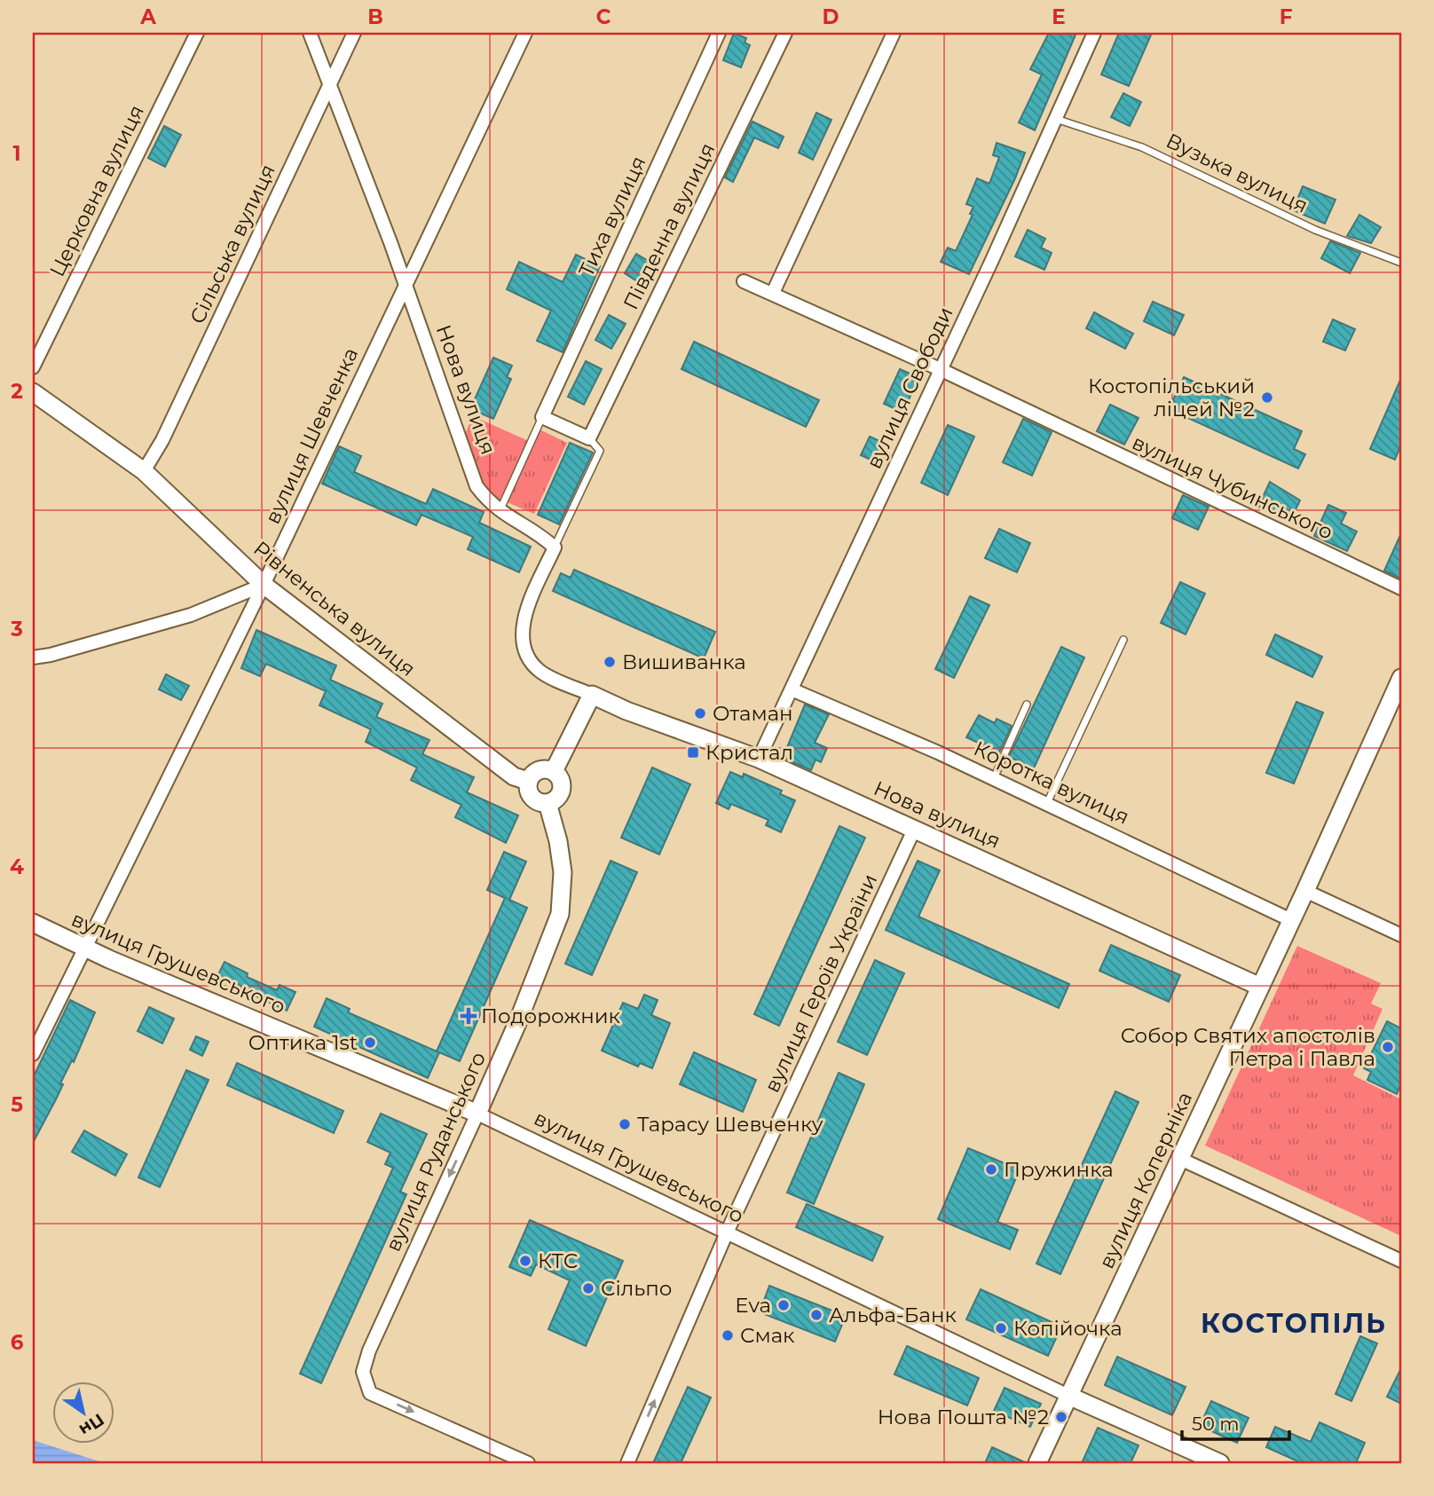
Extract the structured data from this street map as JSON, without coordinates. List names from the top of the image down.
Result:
{
  "streets": {
    "street": [
      "Церковна вулиця",
      "Тиха вулиця",
      "Південна вулиця",
      "Сільська вулиця",
      "вулиця Свободи",
      "Нова вулиця",
      "вулиця Шевченка",
      "вулиця Чубинського",
      "Рівненська вулиця",
      "Коротка вулиця",
      "вулиця Грушевського",
      "вулиця Героїв України",
      "вулиця Руданського",
      "вулиця Коперніка"
    ],
    "lane": ["Вузька вулиця"]
  },
  "crossings": [
    ["Вузька вулиця", "вулиця Свободи"],
    ["Сільська вулиця", "Нова вулиця"],
    ["Сільська вулиця", "Рівненська вулиця"],
    ["вулиця Свободи", "Нова вулиця"],
    ["вулиця Свободи", "вулиця Чубинського"],
    ["вулиця Свободи", "Коротка вулиця"],
    ["Нова вулиця", "вулиця Шевченка"],
    ["Нова вулиця", "вулиця Героїв України"],
    ["Нова вулиця", "вулиця Коперніка"],
    ["вулиця Шевченка", "Рівненська вулиця"],
    ["вулиця Шевченка", "вулиця Грушевського"],
    ["Рівненська вулиця", "вулиця Руданського"],
    ["Коротка вулиця", "вулиця Коперніка"],
    ["вулиця Грушевського", "вулиця Героїв України"],
    ["вулиця Грушевського", "вулиця Руданського"],
    ["вулиця Грушевського", "вулиця Коперніка"]
  ],
  "one_way": ["вулиця Героїв України"],
  "districts": ["КОСТОПІЛЬ"],
  "places": {
    "other": [
      "Костопільський ліцей №2",
      "Вишиванка",
      "Отаман",
      "Оптика 1st",
      "Собор Святих апостолів Петра і Павла",
      "Тарасу Шевченку",
      "Пружинка",
      "КТС",
      "Сільпо",
      "Eva",
      "Альфа-Банк",
      "Копійочка",
      "Смак",
      "Нова Пошта №2"
    ],
    "transit": ["Кристал"],
    "health": ["Подорожник"]
  },
  "scale_bar": "50 m",
  "north": "bottom right",
  "grid": {
    "columns": [
      "A",
      "B",
      "C",
      "D",
      "E",
      "F"
    ],
    "rows": [
      "1",
      "2",
      "3",
      "4",
      "5",
      "6"
    ]
  }
}
